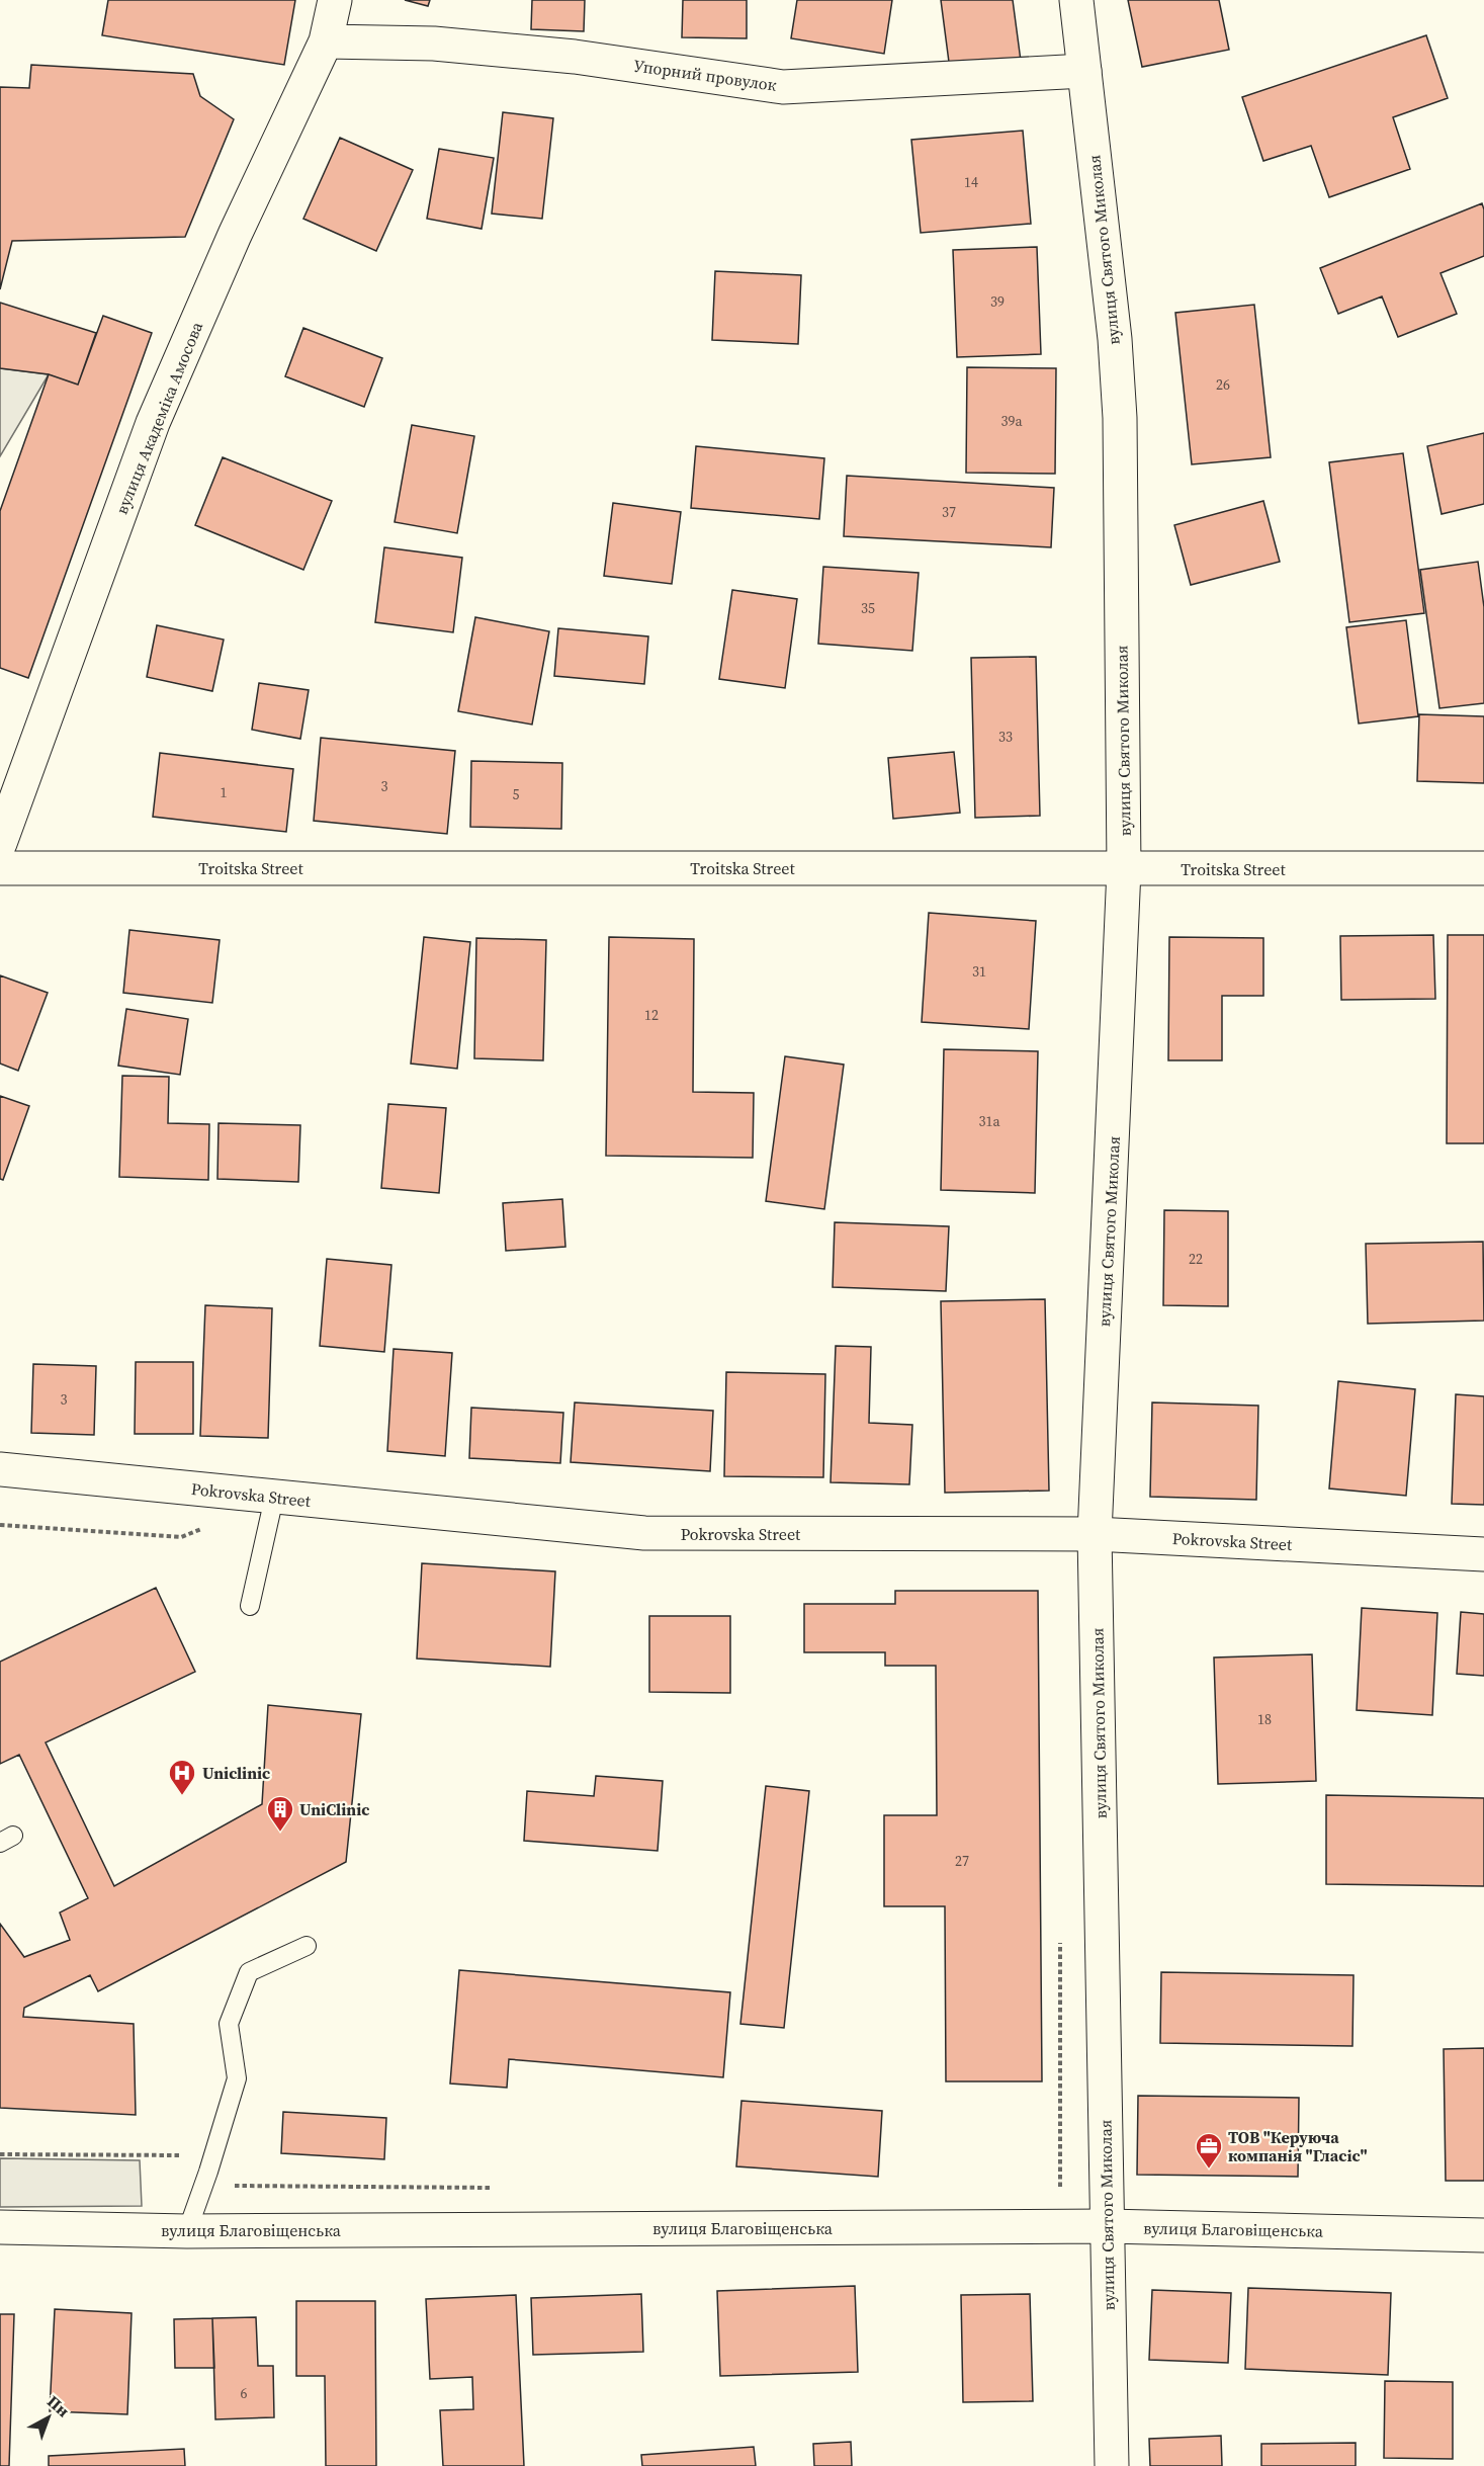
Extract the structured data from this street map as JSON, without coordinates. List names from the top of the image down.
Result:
{
  "streets": {
    "street": [
      "Упорний провулок",
      "вулиця Святого Миколая",
      "вулиця Академіка Амосова",
      "Troitska Street",
      "Pokrovska Street",
      "вулиця Благовіщенська"
    ]
  },
  "crossings": [
    ["Упорний провулок", "вулиця Святого Миколая"],
    ["Упорний провулок", "вулиця Академіка Амосова"],
    ["вулиця Святого Миколая", "Troitska Street"],
    ["вулиця Святого Миколая", "Pokrovska Street"],
    ["вулиця Святого Миколая", "вулиця Благовіщенська"]
  ],
  "places": {
    "hospital": ["Uniclinic"],
    "building": ["UniСlinic"],
    "office": ["ТОВ \"Керуюча компанія \"Гласіс\""]
  },
  "house_numbers": [
    "14",
    "39",
    "26",
    "39а",
    "37",
    "35",
    "33",
    "3",
    "1",
    "5",
    "31",
    "12",
    "31а",
    "22",
    "3",
    "18",
    "27",
    "6"
  ],
  "north": "top right"
}
